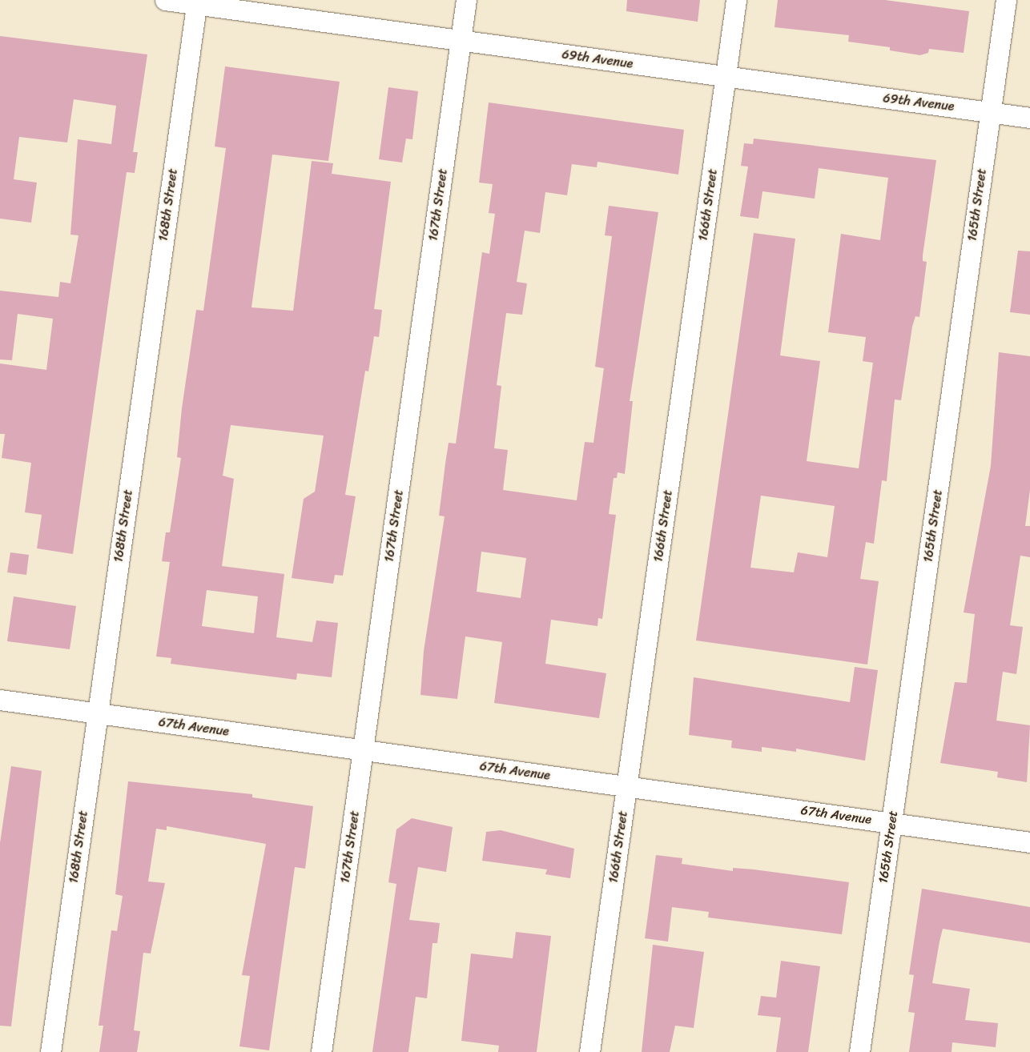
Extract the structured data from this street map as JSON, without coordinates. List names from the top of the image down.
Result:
{
  "streets": {
    "street": [
      "69th Avenue",
      "168th Street",
      "167th Street",
      "166th Street",
      "165th Street",
      "67th Avenue"
    ]
  },
  "crossings": [
    ["69th Avenue", "168th Street"],
    ["69th Avenue", "167th Street"],
    ["69th Avenue", "166th Street"],
    ["69th Avenue", "165th Street"],
    ["168th Street", "67th Avenue"],
    ["167th Street", "67th Avenue"],
    ["166th Street", "67th Avenue"],
    ["165th Street", "67th Avenue"]
  ]
}
